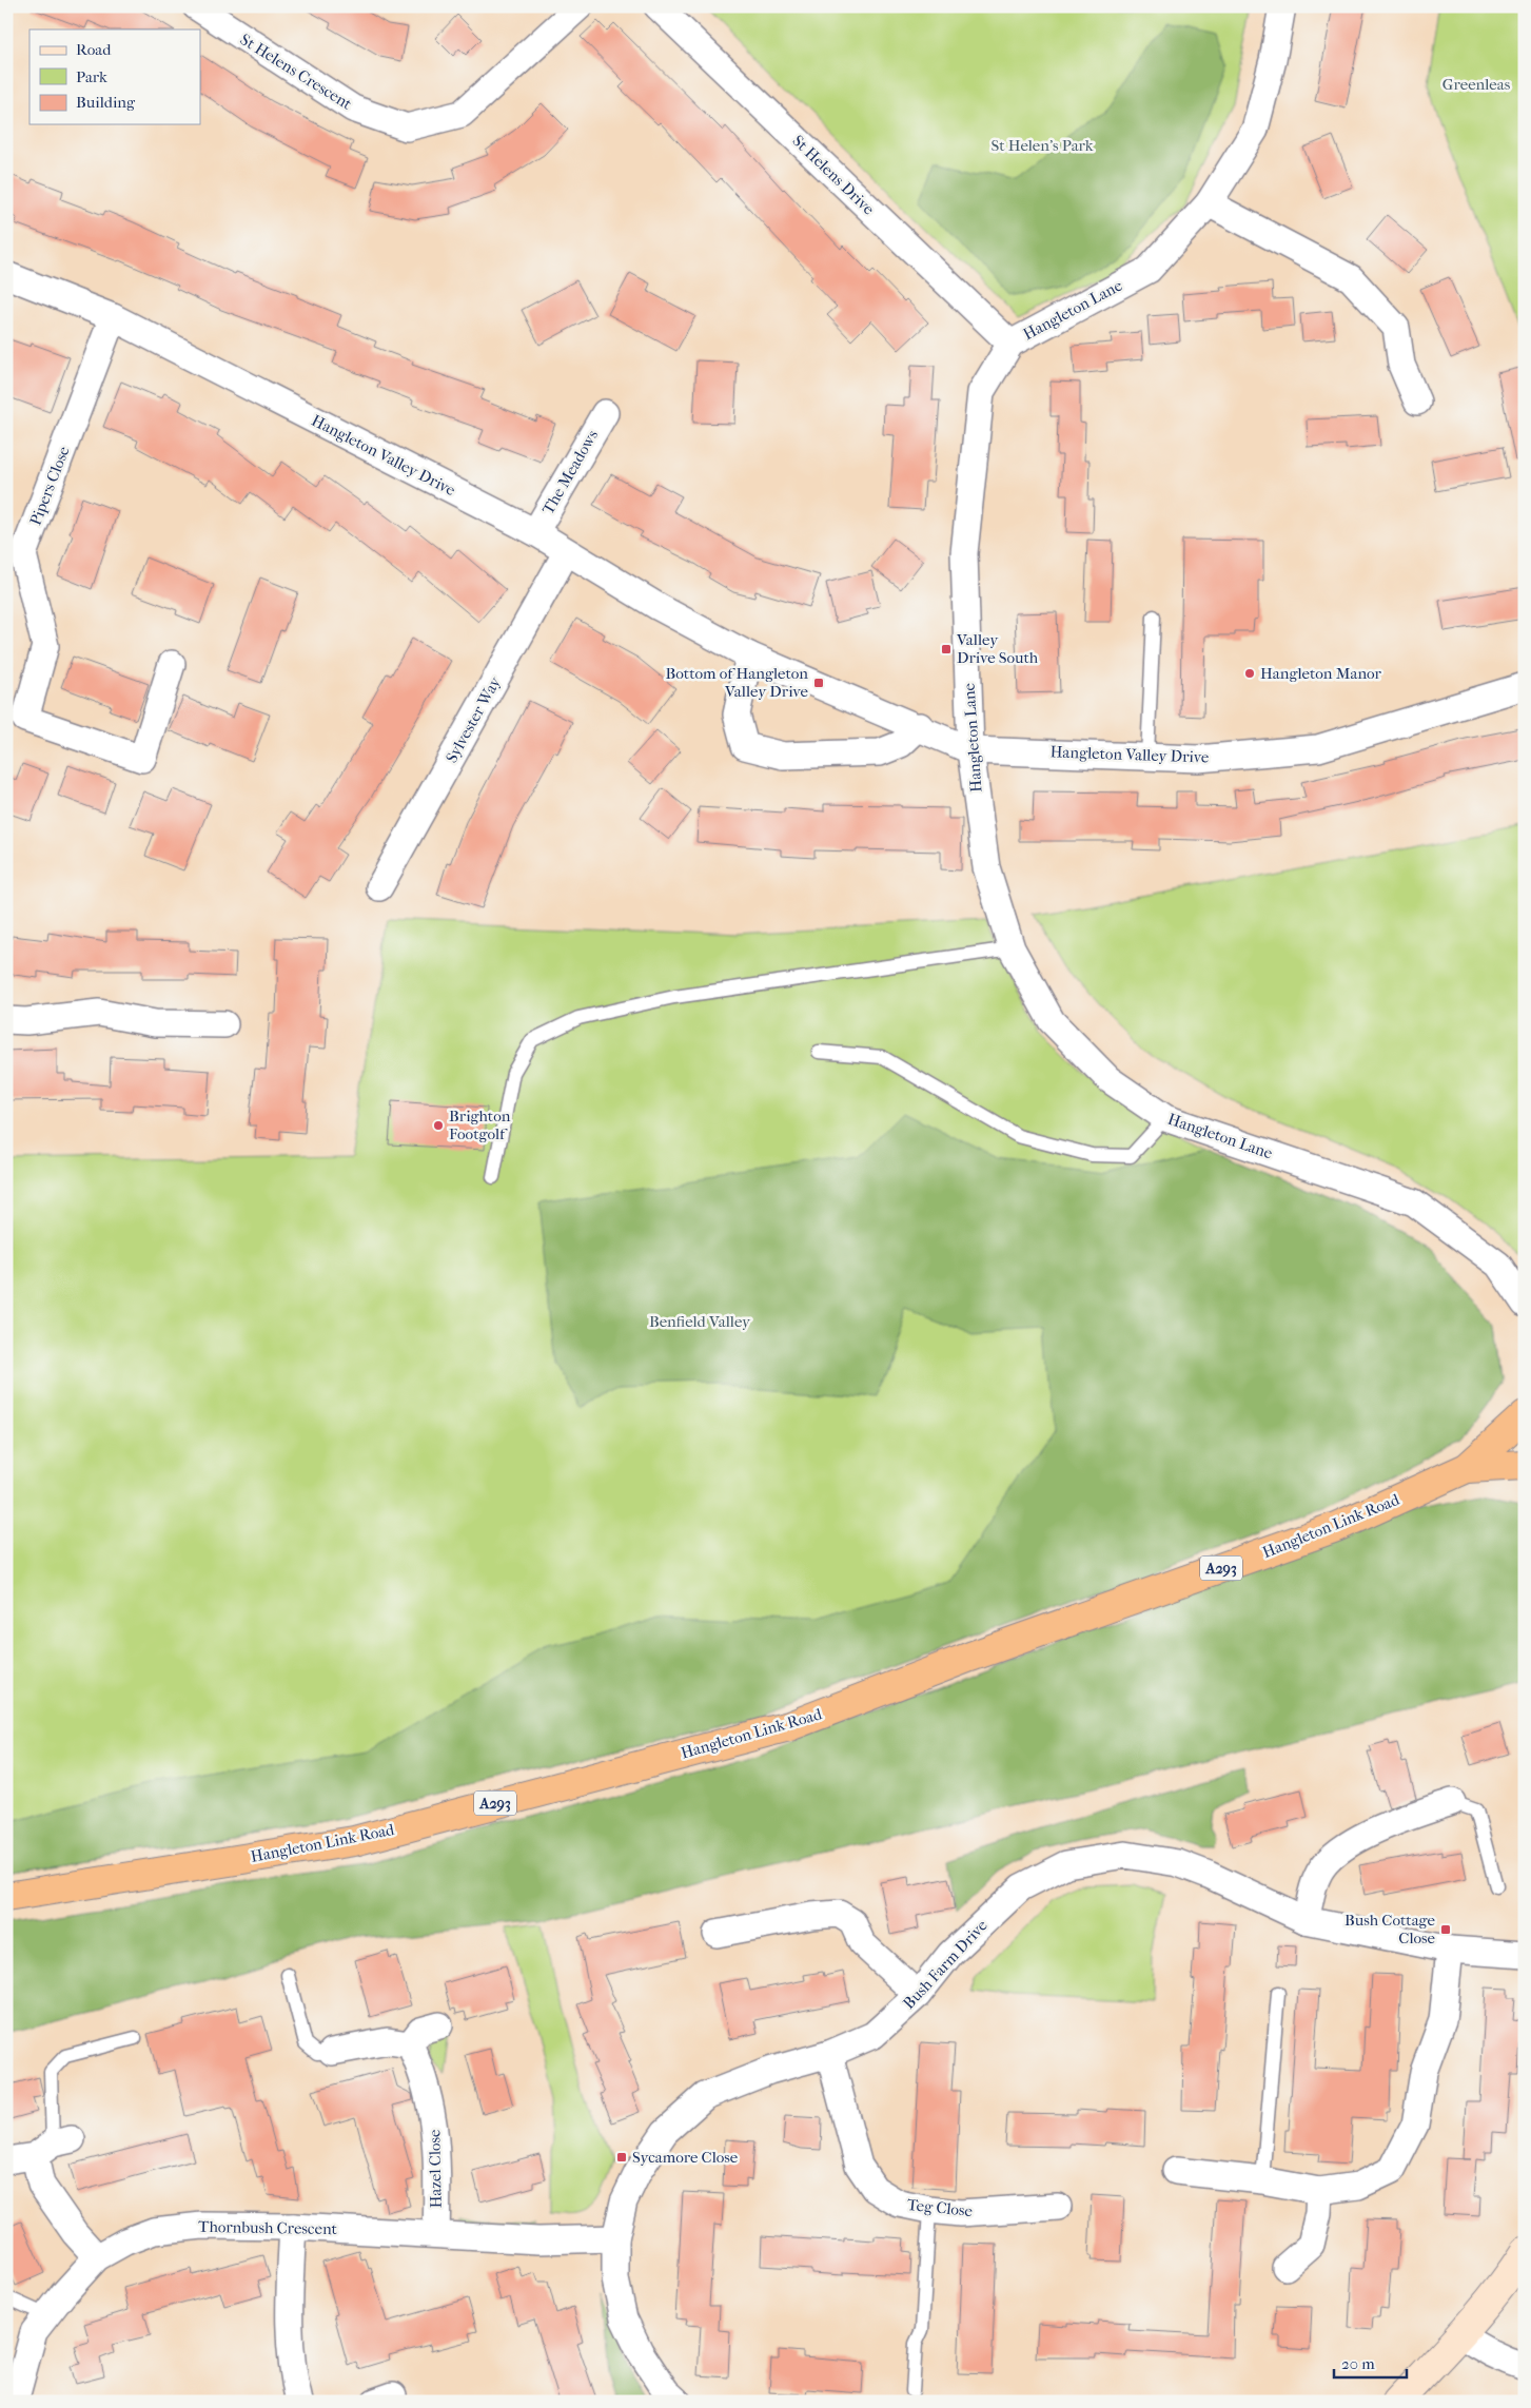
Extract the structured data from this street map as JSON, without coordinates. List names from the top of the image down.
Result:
{
  "streets": {
    "highway": ["Hangleton Link Road", "A293"],
    "street": [
      "St Helens Crescent",
      "St Helens Drive",
      "Hangleton Lane",
      "Hangleton Valley Drive",
      "The Meadows",
      "Pipers Close",
      "Sylvester Way",
      "Bush Farm Drive",
      "Hazel Close",
      "Teg Close",
      "Thornbush Crescent"
    ]
  },
  "crossings": [
    ["St Helens Drive", "Hangleton Lane"],
    ["Hangleton Lane", "Hangleton Valley Drive"],
    ["Hangleton Valley Drive", "The Meadows"],
    ["Hangleton Valley Drive", "Pipers Close"],
    ["Hangleton Valley Drive", "Sylvester Way"],
    ["Bush Farm Drive", "Teg Close"],
    ["Bush Farm Drive", "Thornbush Crescent"],
    ["Hazel Close", "Thornbush Crescent"]
  ],
  "parks": ["Greenleas", "St Helen's Park", "Benfield Valley"],
  "places": {
    "transit": [
      "Valley Drive South",
      "Bottom of Hangleton Valley Drive",
      "Bush Cottage Close",
      "Sycamore Close"
    ],
    "other": ["Hangleton Manor", "Brighton Footgolf"]
  },
  "legend": ["Road", "Park", "Building"],
  "scale_bar": "20 m"
}
